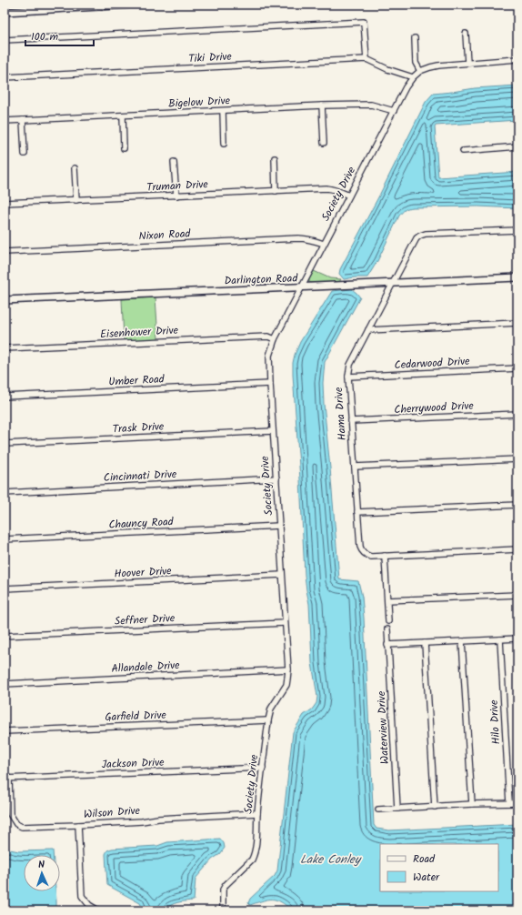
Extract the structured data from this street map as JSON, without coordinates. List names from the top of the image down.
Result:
{
  "streets": {
    "street": [
      "Tiki Drive",
      "Bigelow Drive",
      "Truman Drive",
      "Society Drive",
      "Nixon Road",
      "Darlington Road",
      "Eisenhower Drive",
      "Cedarwood Drive",
      "Umber Road",
      "Cherrywood Drive",
      "Hama Drive",
      "Trask Drive",
      "Cincinnati Drive",
      "Chauncy Road",
      "Hoover Drive",
      "Seffner Drive",
      "Allandale Drive",
      "Garfield Drive",
      "Hilo Drive",
      "Waterview Drive",
      "Jackson Drive",
      "Wilson Drive"
    ]
  },
  "crossings": [
    ["Tiki Drive", "Society Drive"],
    ["Bigelow Drive", "Society Drive"],
    ["Truman Drive", "Society Drive"],
    ["Society Drive", "Nixon Road"],
    ["Society Drive", "Darlington Road"],
    ["Society Drive", "Eisenhower Drive"],
    ["Society Drive", "Umber Road"],
    ["Society Drive", "Trask Drive"],
    ["Society Drive", "Cincinnati Drive"],
    ["Society Drive", "Chauncy Road"],
    ["Society Drive", "Hoover Drive"],
    ["Society Drive", "Seffner Drive"],
    ["Society Drive", "Allandale Drive"],
    ["Society Drive", "Garfield Drive"],
    ["Society Drive", "Jackson Drive"],
    ["Society Drive", "Wilson Drive"],
    ["Darlington Road", "Hama Drive"],
    ["Cedarwood Drive", "Hama Drive"],
    ["Cherrywood Drive", "Hama Drive"],
    ["Jackson Drive", "Wilson Drive"]
  ],
  "water": ["Lake Conley"],
  "legend": ["Road", "Water"],
  "scale_bar": "100 m",
  "north": "top"
}
